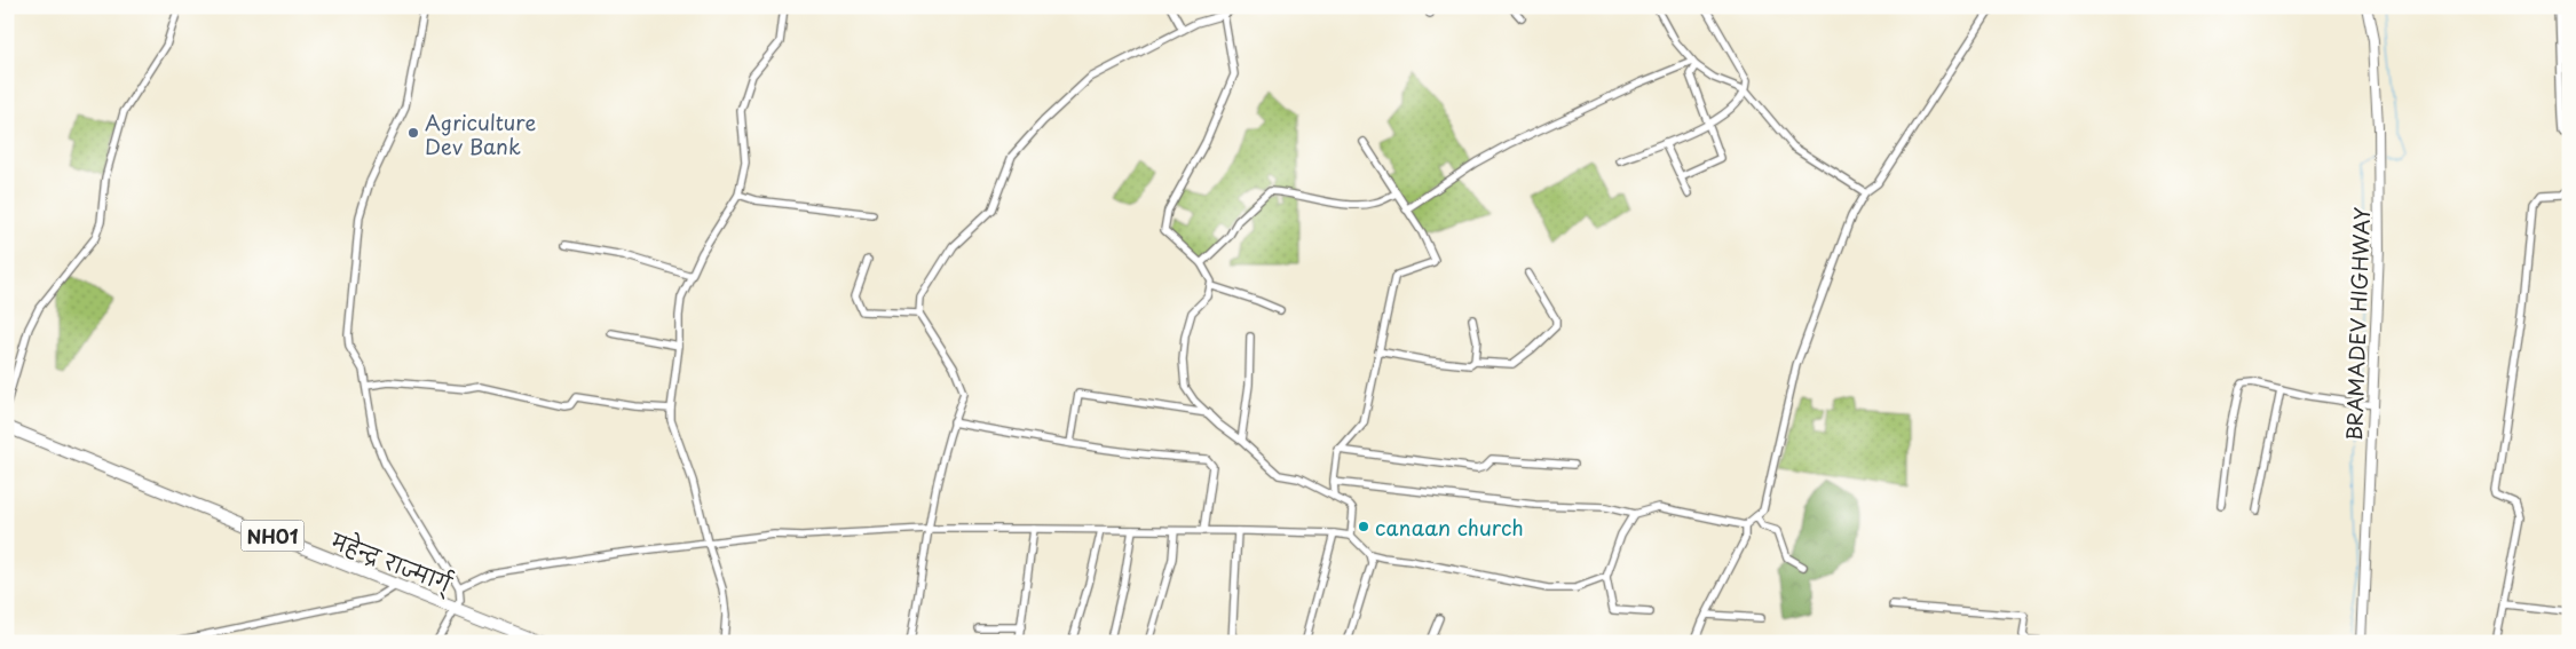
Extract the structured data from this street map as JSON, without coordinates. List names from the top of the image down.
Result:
{
  "streets": {
    "highway": ["NH01", "महेन्द्र राज्मार्ग्"],
    "street": ["BRAMADEV HIGHWAY"]
  },
  "places": ["Agriculture Dev Bank", "canaan church"]
}
